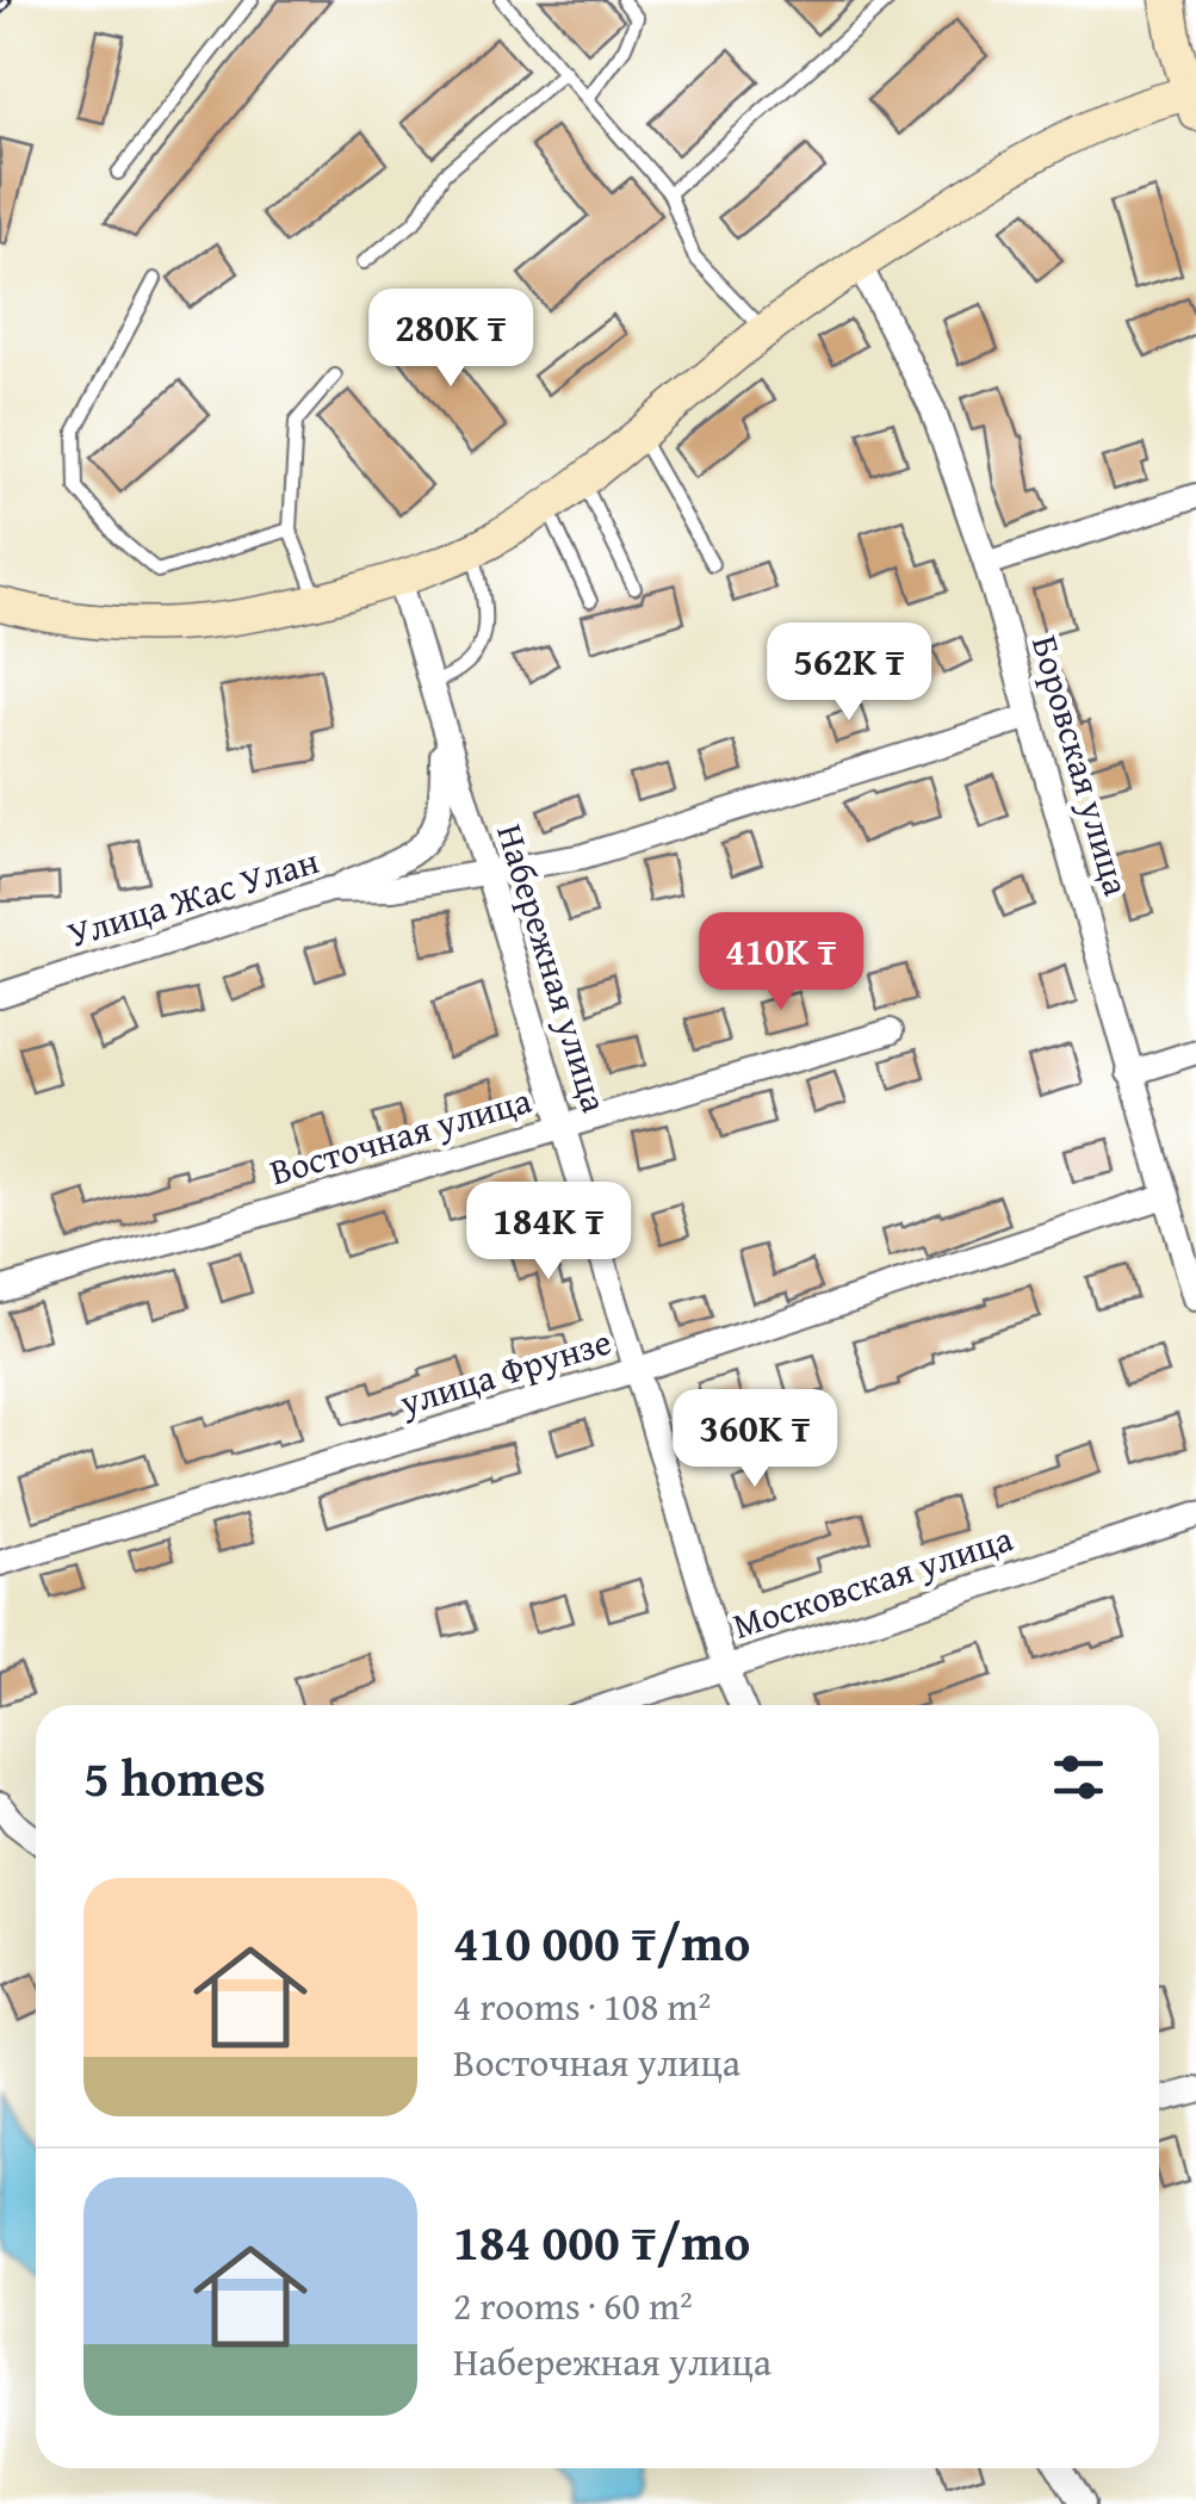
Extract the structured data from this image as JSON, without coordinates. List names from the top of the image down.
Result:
{
  "streets": {
    "street": [
      "Боровская улица",
      "Улица Жас Улан",
      "Набережная улица",
      "Восточная улица",
      "улица Фрунзе",
      "Московская улица"
    ]
  },
  "crossings": [
    ["Боровская улица", "Улица Жас Улан"],
    ["Боровская улица", "улица Фрунзе"],
    ["Улица Жас Улан", "Набережная улица"],
    ["Набережная улица", "Восточная улица"],
    ["Набережная улица", "улица Фрунзе"],
    ["Набережная улица", "Московская улица"]
  ],
  "page": {
    "price": [
      "280K ₸",
      "562K ₸",
      "410K ₸",
      "184K ₸",
      "360K ₸"
    ],
    "heading": "5 homes",
    "list": [
      {
        "name": "410 000 ₸/mo",
        "note": "4 rooms · 108 m² · Восточная улица"
      },
      {
        "name": "184 000 ₸/mo",
        "note": "2 rooms · 60 m² · Набережная улица"
      }
    ]
  }
}
